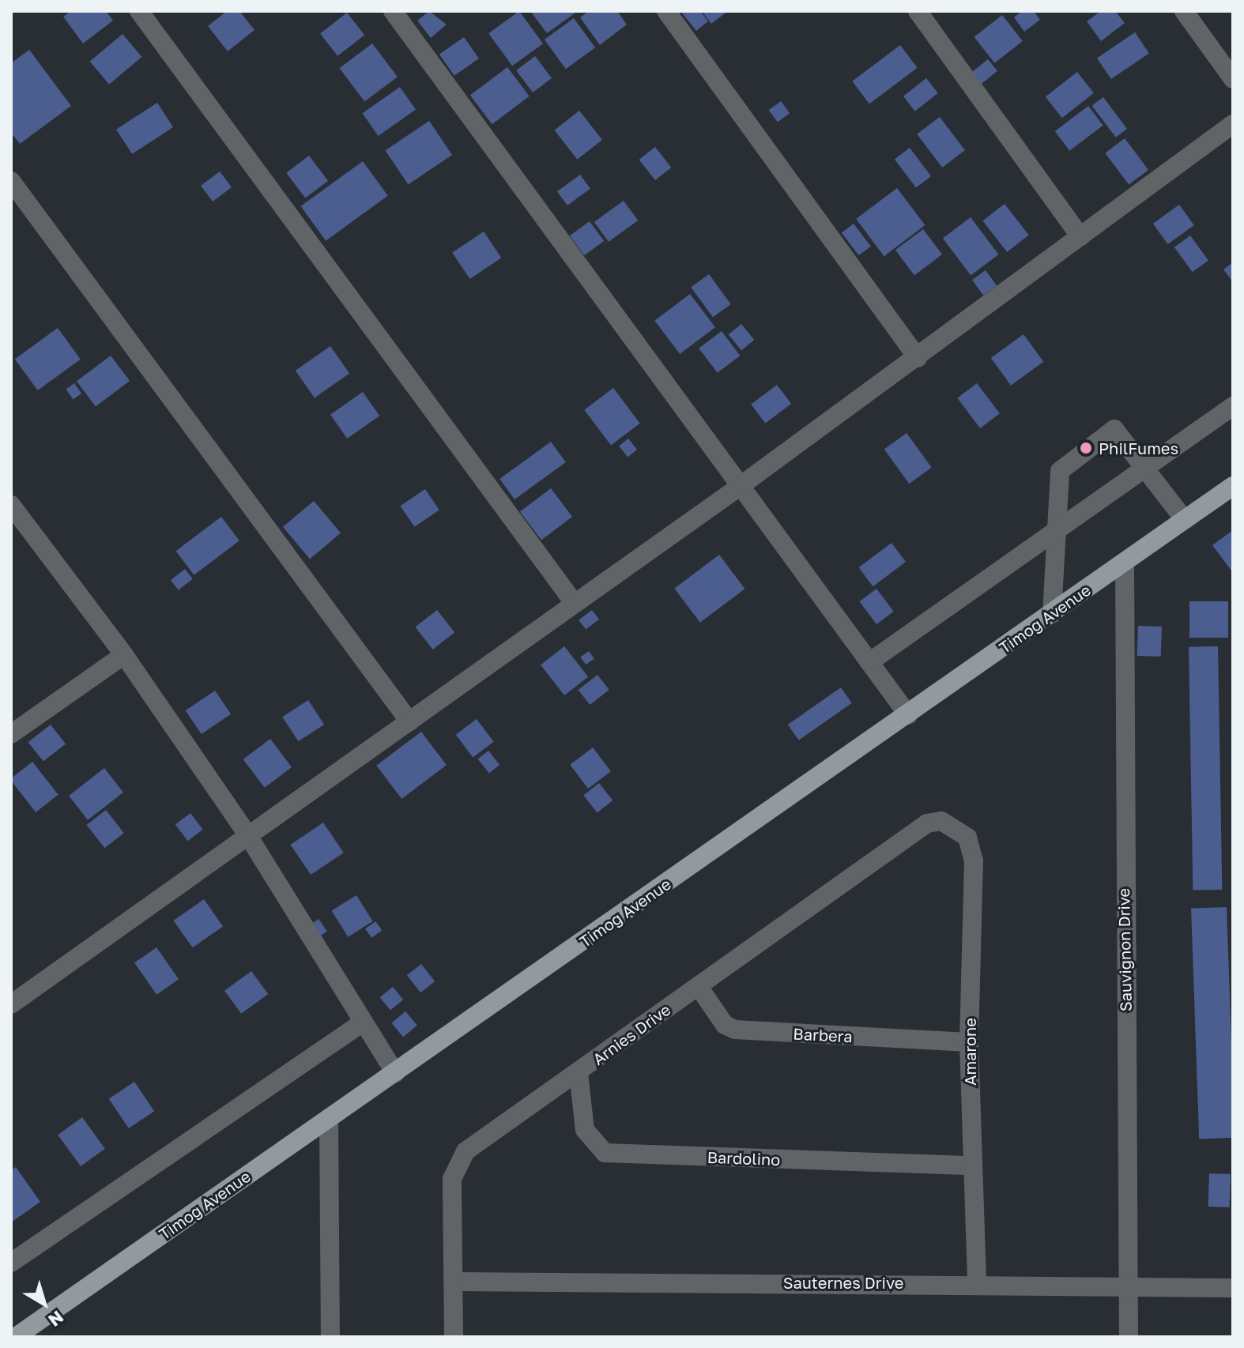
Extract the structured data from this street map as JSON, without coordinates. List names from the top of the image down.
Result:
{
  "streets": {
    "main road": ["Timog Avenue"],
    "street": [
      "Sauvignon Drive",
      "Arnies Drive",
      "Barbera",
      "Amarone",
      "Bardolino",
      "Sauternes Drive"
    ]
  },
  "crossings": [
    ["Timog Avenue", "Sauvignon Drive"],
    ["Sauvignon Drive", "Sauternes Drive"],
    ["Arnies Drive", "Barbera"],
    ["Arnies Drive", "Amarone"],
    ["Arnies Drive", "Bardolino"],
    ["Arnies Drive", "Sauternes Drive"],
    ["Barbera", "Amarone"],
    ["Amarone", "Bardolino"],
    ["Amarone", "Sauternes Drive"]
  ],
  "places": ["PhilFumes"],
  "north": "bottom right"
}
